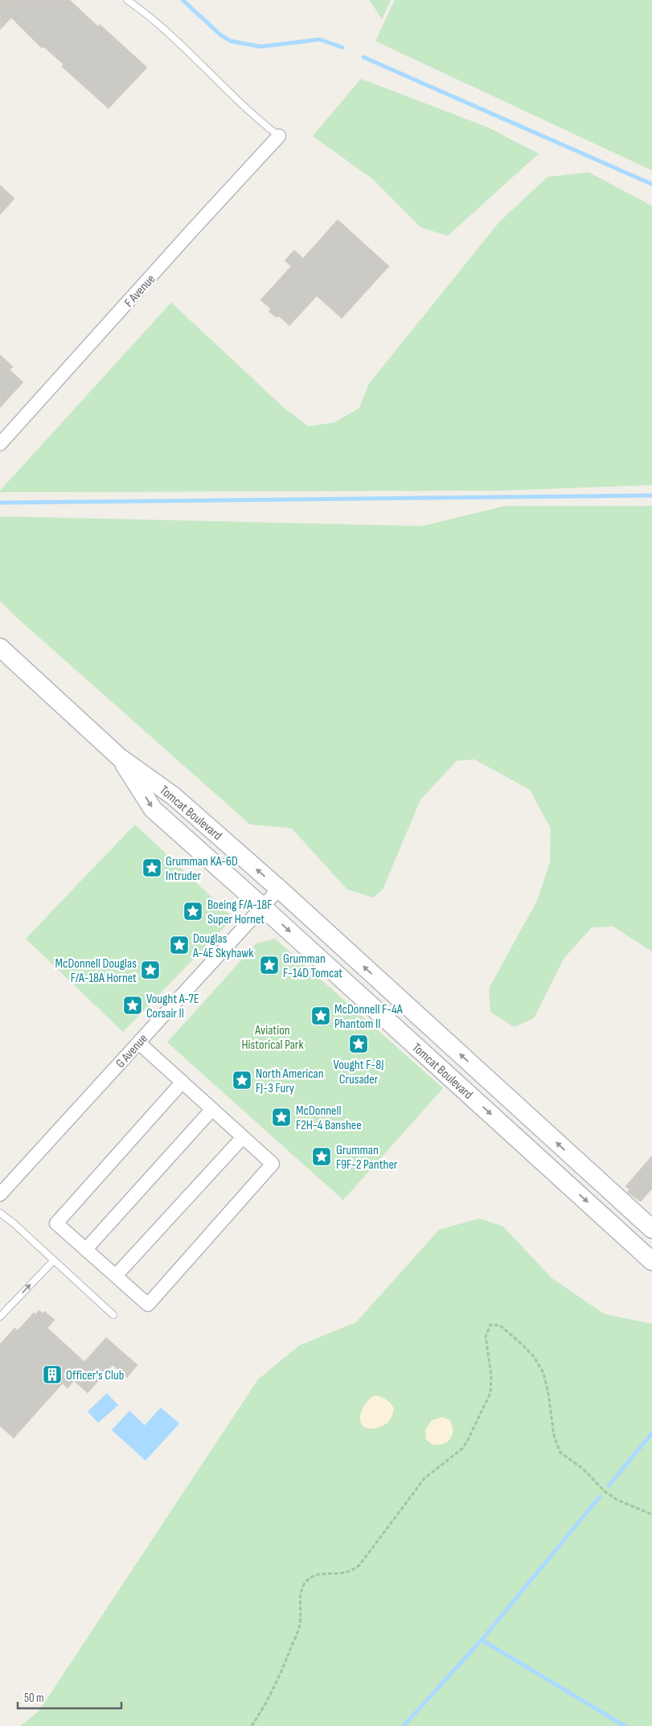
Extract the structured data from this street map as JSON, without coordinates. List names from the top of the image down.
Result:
{
  "streets": {
    "main road": ["Tomcat Boulevard"],
    "street": ["F Avenue", "G Avenue"]
  },
  "crossings": [
    ["Tomcat Boulevard", "G Avenue"]
  ],
  "parks": ["Aviation Historical Park"],
  "places": {
    "place": [
      "Grumman KA-6D Intruder",
      "Boeing F/A-18F Super Hornet",
      "Douglas A-4E Skyhawk",
      "Grumman F-14D Tomcat",
      "McDonnell Douglas F/A-18A Hornet",
      "Vought A-7E Corsair II",
      "McDonnell F-4A Phantom II",
      "Vought F-8J Crusader",
      "North American FJ-3 Fury",
      "McDonnell F2H-4 Banshee",
      "Grumman F9F-2 Panther"
    ],
    "building": ["Officer's Club"]
  },
  "scale_bar": "50 m"
}
